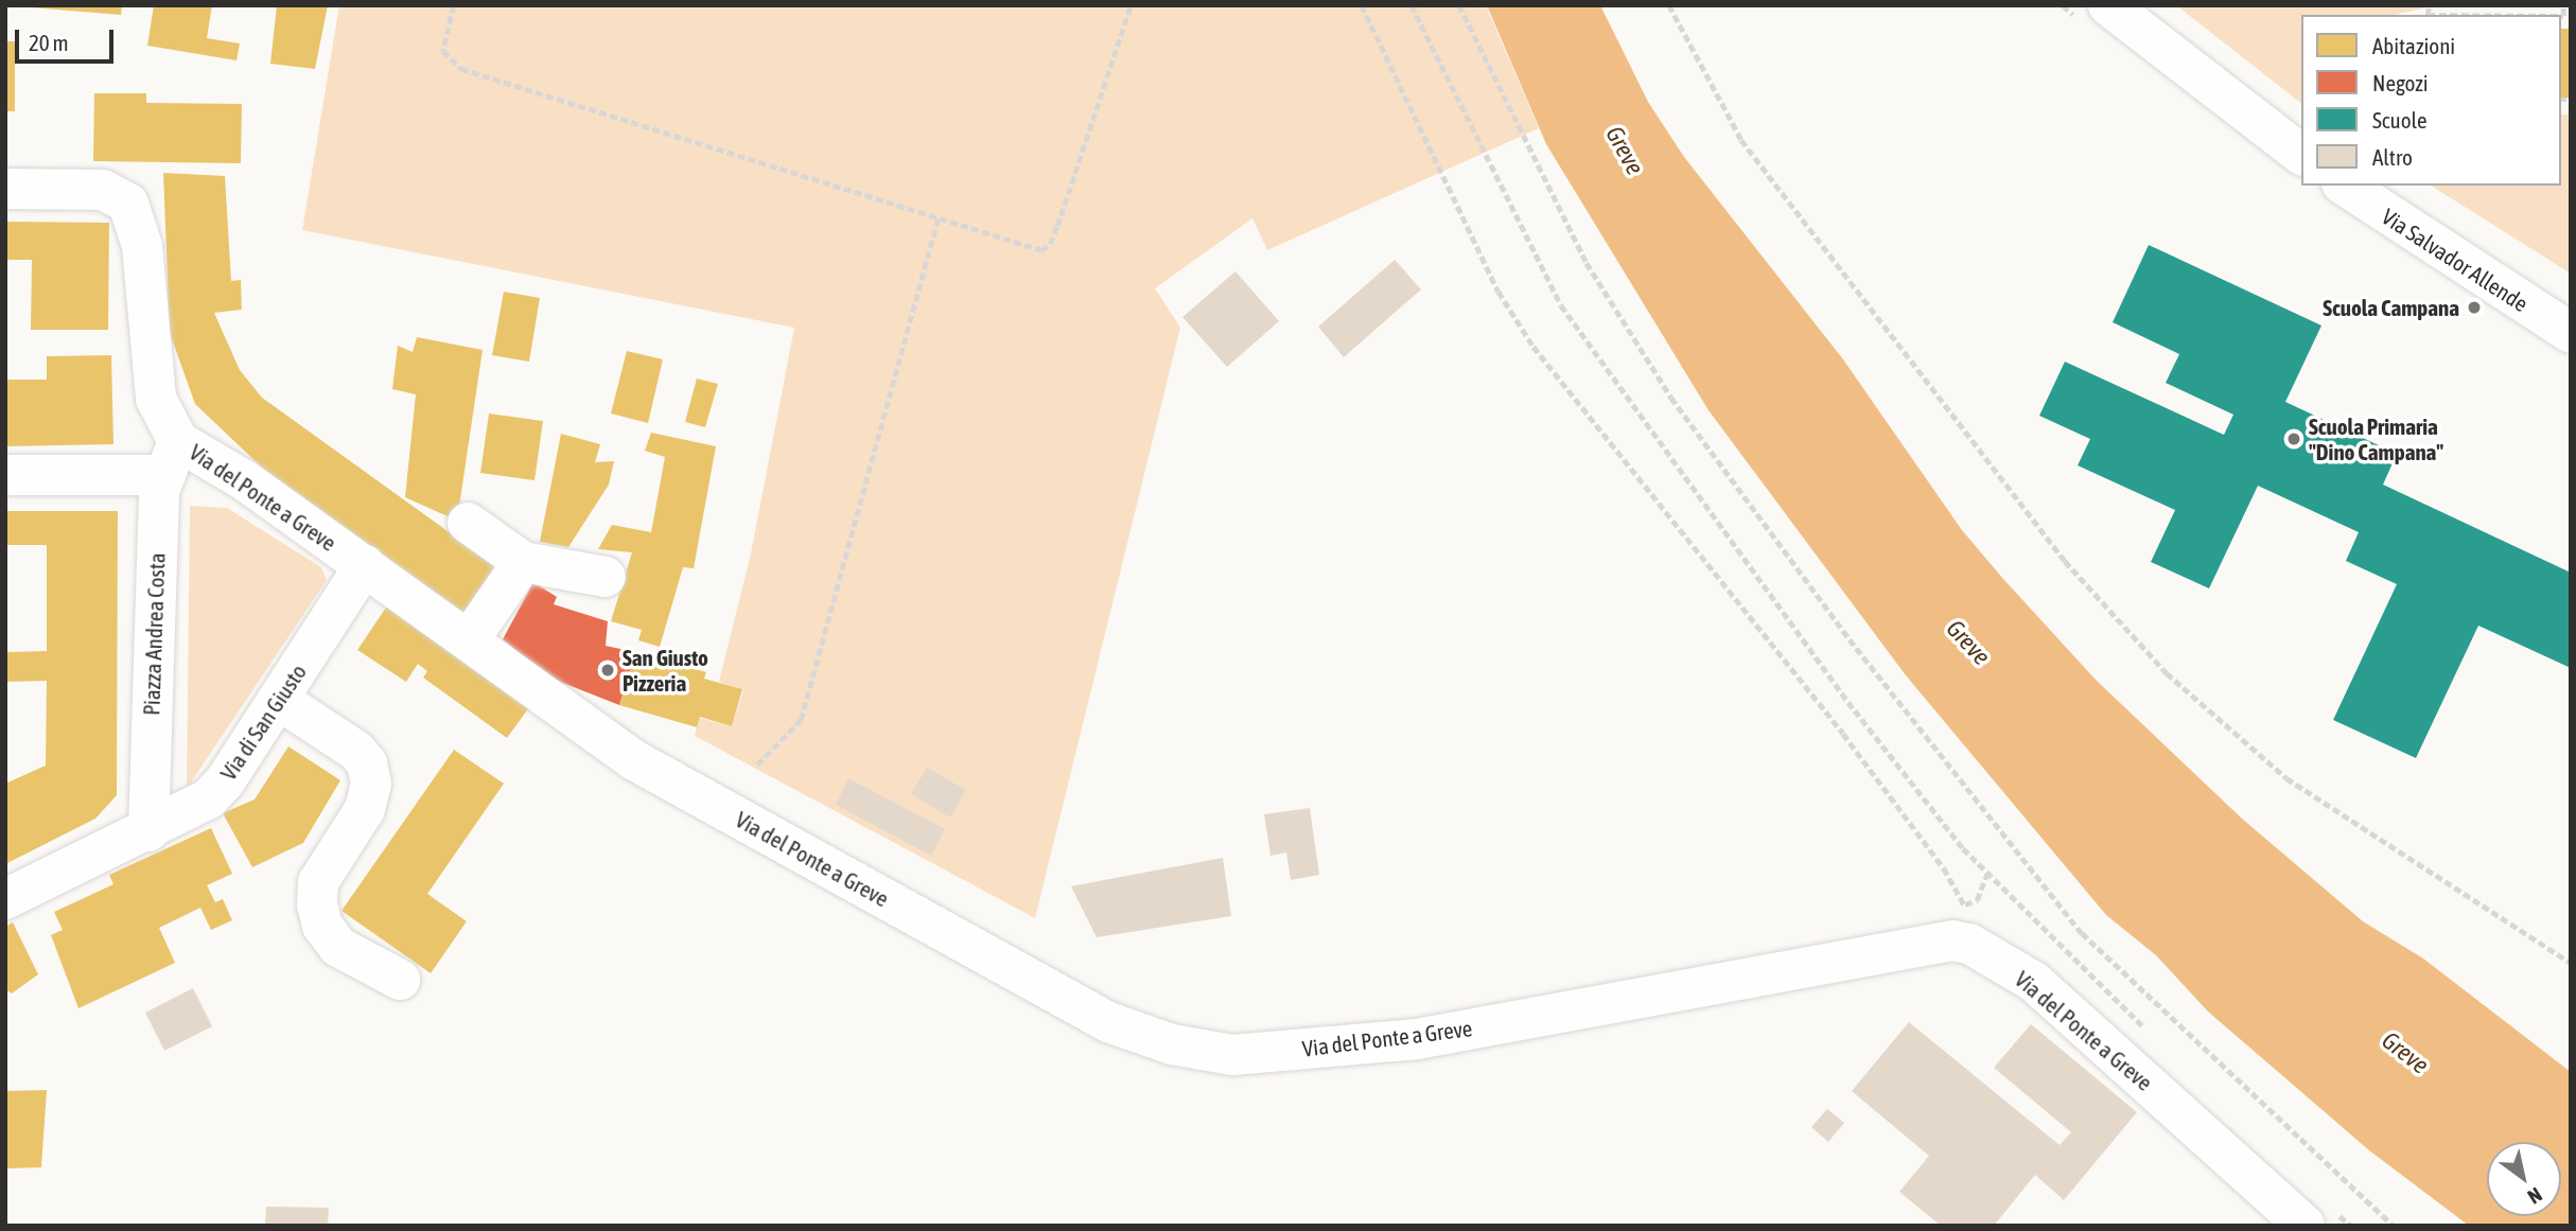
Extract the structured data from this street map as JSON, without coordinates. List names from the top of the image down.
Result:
{
  "streets": {
    "street": [
      "Via Salvador Allende",
      "Via del Ponte a Greve",
      "Piazza Andrea Costa",
      "Via di San Giusto"
    ]
  },
  "crossings": [
    ["Via del Ponte a Greve", "Piazza Andrea Costa"],
    ["Via del Ponte a Greve", "Via di San Giusto"],
    ["Piazza Andrea Costa", "Via di San Giusto"]
  ],
  "water": ["Greve"],
  "places": ["Scuola Campana", "Scuola Primaria \"Dino Campana\"", "San Giusto Pizzeria"],
  "legend": [
    "Abitazioni",
    "Negozi",
    "Scuole",
    "Altro"
  ],
  "scale_bar": "20 m",
  "north": "bottom right"
}
